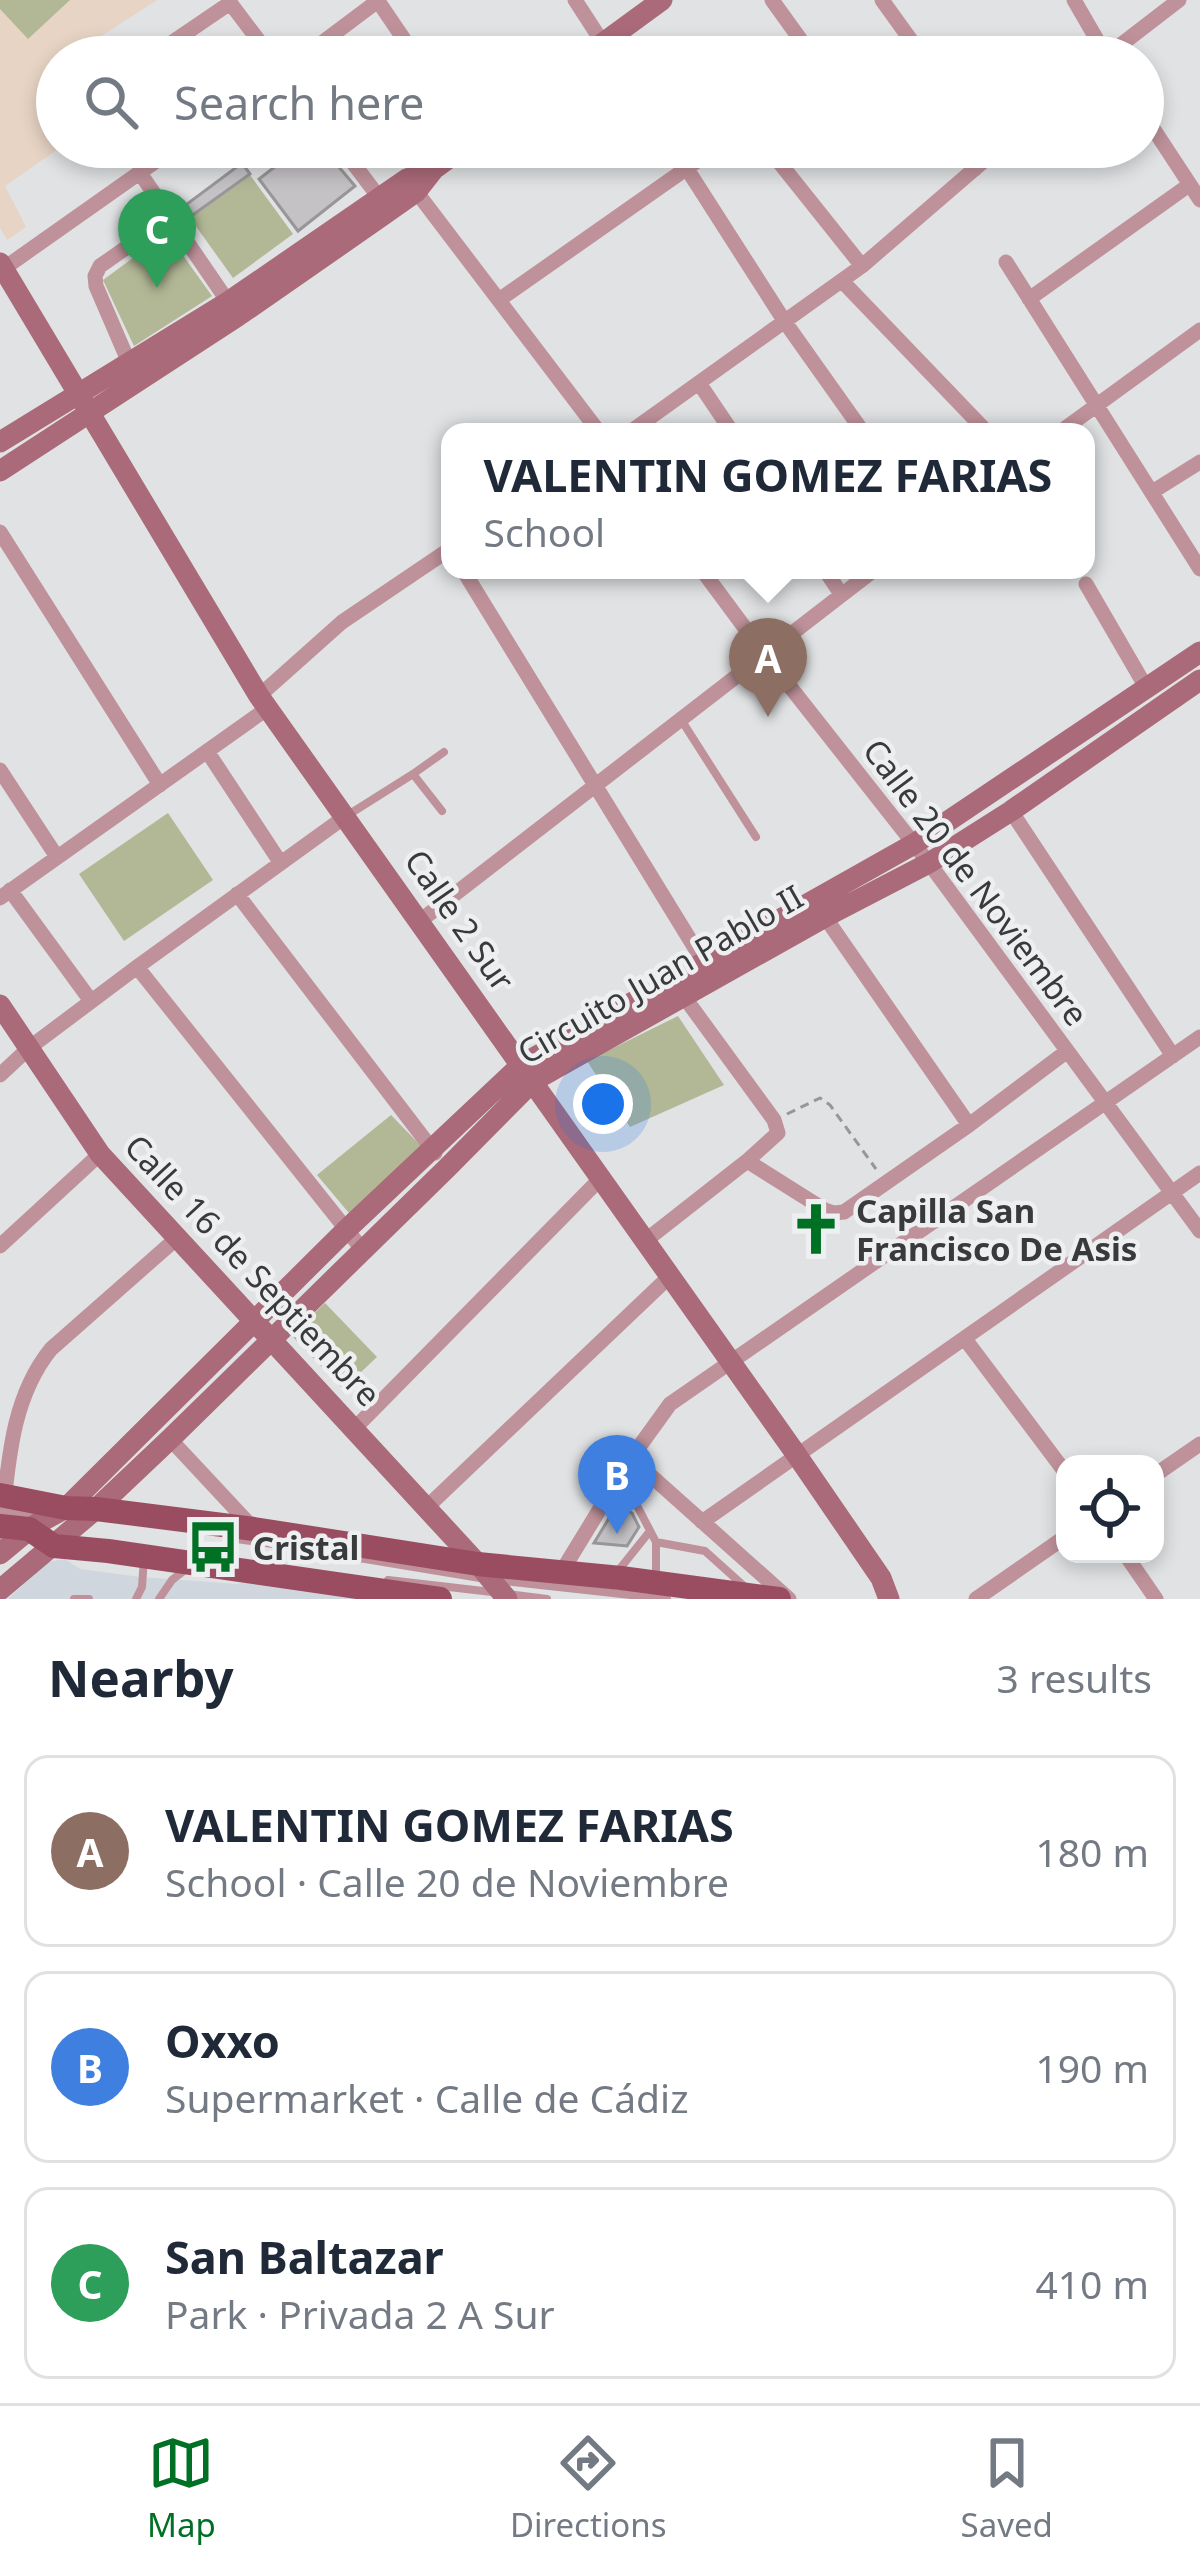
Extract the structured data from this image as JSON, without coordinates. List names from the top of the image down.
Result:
{
  "streets": {
    "main road": ["Calle 2 Sur", "Circuito Juan Pablo II", "Calle 16 de Septiembre"],
    "street": ["Calle 20 de Noviembre"]
  },
  "crossings": [
    ["Calle 20 de Noviembre", "Circuito Juan Pablo II"],
    ["Calle 2 Sur", "Circuito Juan Pablo II"],
    ["Circuito Juan Pablo II", "Calle 16 de Septiembre"]
  ],
  "places": {
    "church": ["Capilla San Francisco De Asis"],
    "bus stop": ["Cristal"]
  },
  "page": {
    "search": "Search here",
    "pins": ["C", "A", "B"],
    "popup": ["VALENTIN GOMEZ FARIAS", "School"],
    "heading": ["Nearby", "3 results"],
    "list": [
      {
        "mark": "A",
        "name": "VALENTIN GOMEZ FARIAS",
        "note": "School · Calle 20 de Noviembre",
        "value": "180 m"
      },
      {
        "mark": "B",
        "name": "Oxxo",
        "note": "Supermarket · Calle de Cádiz",
        "value": "190 m"
      },
      {
        "mark": "C",
        "name": "San Baltazar",
        "note": "Park · Privada 2 A Sur",
        "value": "410 m"
      }
    ],
    "nav": ["Map", "Directions", "Saved"]
  }
}
